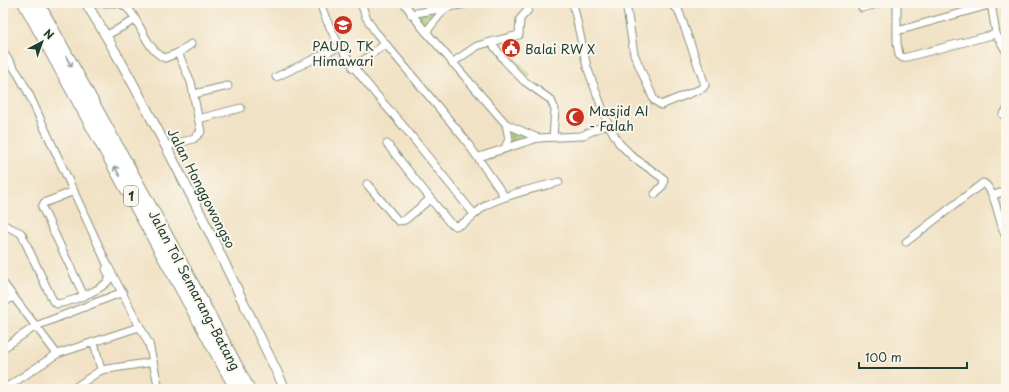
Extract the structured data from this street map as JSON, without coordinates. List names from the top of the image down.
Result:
{
  "streets": {
    "highway": ["1", "Jalan Tol Semarang–Batang"],
    "street": ["Jalan Honggowongso"]
  },
  "places": {
    "school or university": ["PAUD, TK Himawari"],
    "public building": ["Balai RW X"],
    "mosque": ["Masjid Al - Falah"]
  },
  "scale_bar": "100 m",
  "north": "top right"
}
